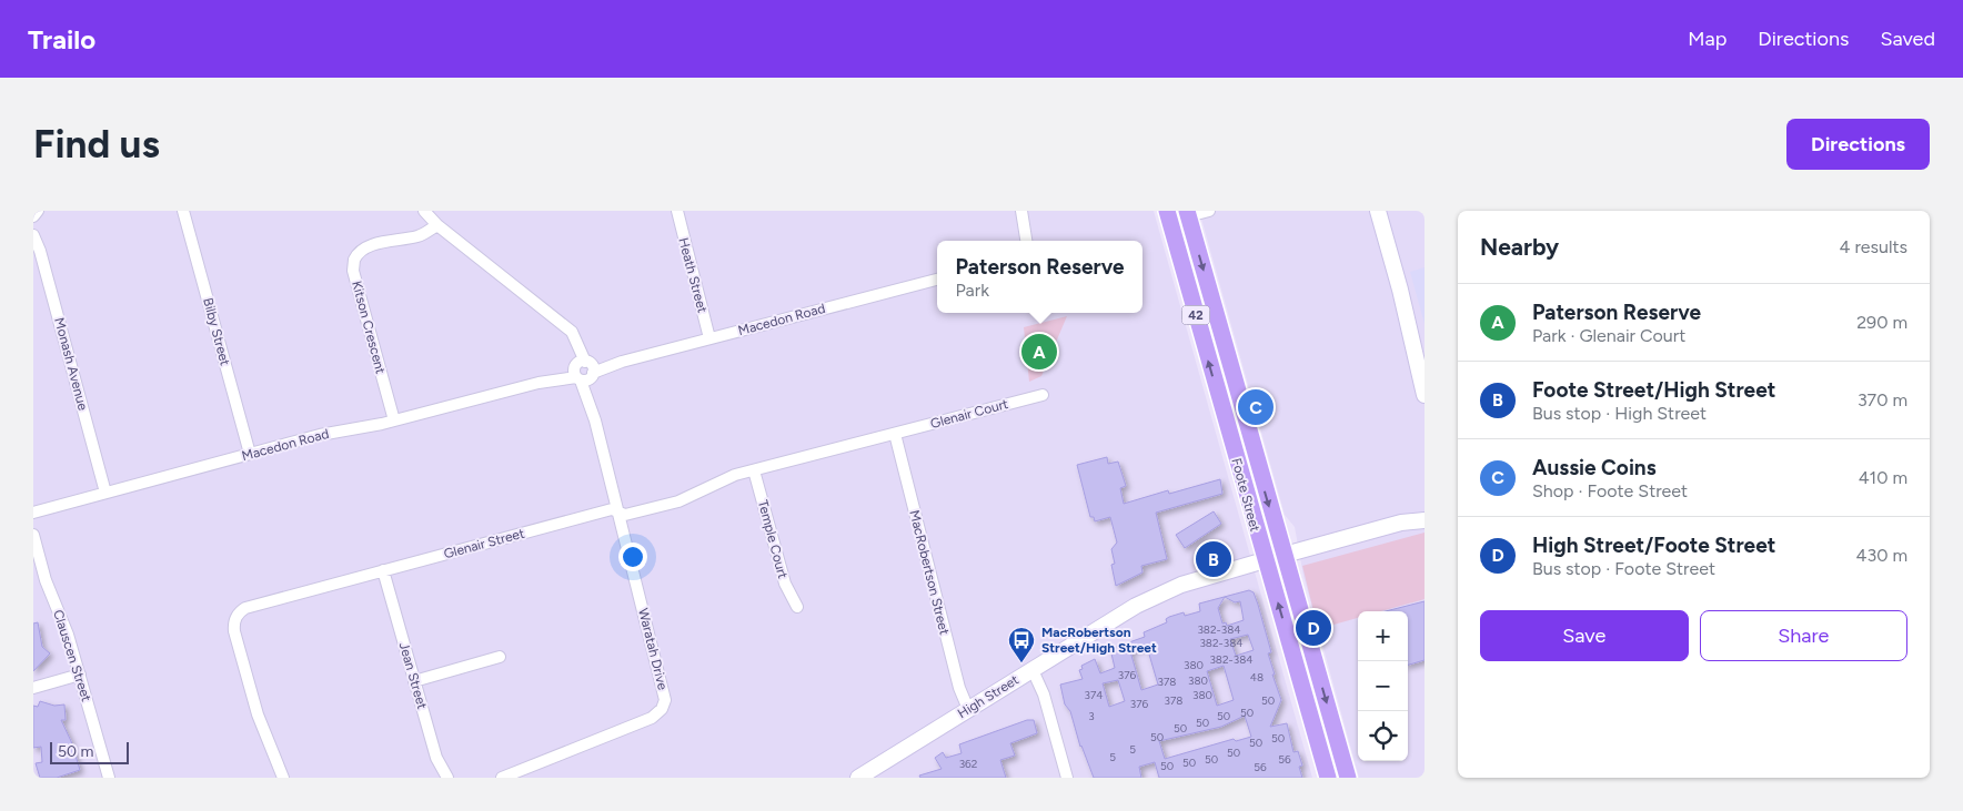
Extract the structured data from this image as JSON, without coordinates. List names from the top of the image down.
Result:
{
  "streets": {
    "main road": ["42", "Foote Street", "High Street"],
    "street": [
      "Heath Street",
      "Macedon Road",
      "Kitson Crescent",
      "Bilby Street",
      "Monash Avenue",
      "Glenair Court",
      "Temple Court",
      "Glenair Street",
      "MacRobertson Street",
      "Waratah Drive",
      "Clauscen Street",
      "Jean Street"
    ]
  },
  "crossings": [
    ["Heath Street", "Macedon Road"],
    ["Macedon Road", "Kitson Crescent"],
    ["Macedon Road", "Bilby Street"],
    ["Macedon Road", "Monash Avenue"],
    ["Macedon Road", "Waratah Drive"],
    ["Kitson Crescent", "Waratah Drive"],
    ["Glenair Court", "Glenair Street"],
    ["Glenair Court", "MacRobertson Street"],
    ["Foote Street", "High Street"],
    ["Temple Court", "Glenair Street"],
    ["Glenair Street", "MacRobertson Street"],
    ["Glenair Street", "Waratah Drive"],
    ["Glenair Street", "Jean Street"],
    ["MacRobertson Street", "High Street"]
  ],
  "places": {
    "bus stop": ["MacRobertson Street/High Street"]
  },
  "house_numbers": [
    "382-384",
    "382-384",
    "382-384",
    "380",
    "376",
    "48",
    "380",
    "378",
    "374",
    "380",
    "378",
    "50",
    "376",
    "50",
    "3",
    "50",
    "50",
    "50",
    "50",
    "50",
    "50",
    "5",
    "50",
    "5",
    "50",
    "56",
    "50",
    "362",
    "50",
    "56"
  ],
  "scale_bar": "50 m",
  "page": {
    "header": "Trailo",
    "nav": ["Map", "Directions", "Saved"],
    "buttons": [
      "Directions",
      ["Save", "Share"]
    ],
    "title": "Find us",
    "heading": ["Nearby", "4 results"],
    "popup": ["Paterson Reserve", "Park"],
    "list": [
      {
        "mark": "A",
        "name": "Paterson Reserve",
        "note": "Park · Glenair Court",
        "value": "290 m"
      },
      {
        "mark": "B",
        "name": "Foote Street/High Street",
        "note": "Bus stop · High Street",
        "value": "370 m"
      },
      {
        "mark": "C",
        "name": "Aussie Coins",
        "note": "Shop · Foote Street",
        "value": "410 m"
      },
      {
        "mark": "D",
        "name": "High Street/Foote Street",
        "note": "Bus stop · Foote Street",
        "value": "430 m"
      }
    ],
    "pins": [
      "A",
      "C",
      "B",
      "D"
    ],
    "map_buttons": ["+", "−"],
    "scale": "50 m"
  }
}
